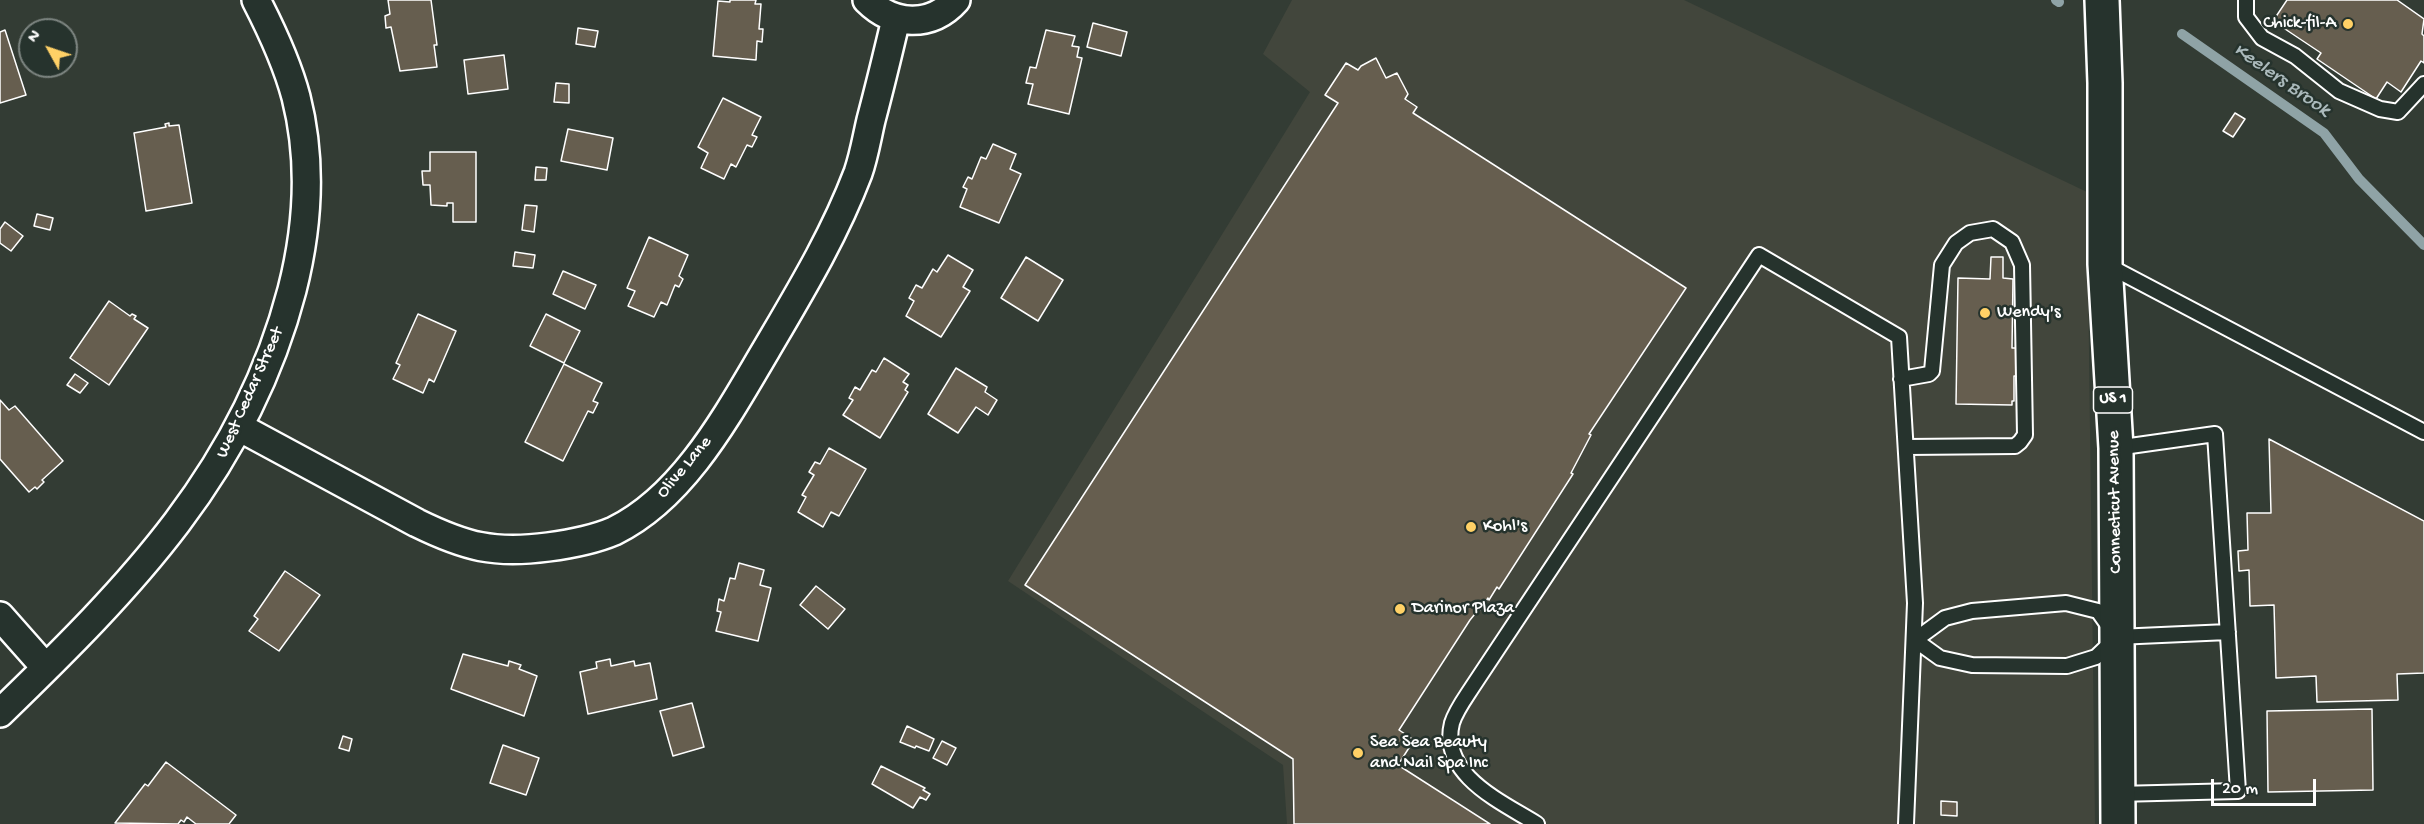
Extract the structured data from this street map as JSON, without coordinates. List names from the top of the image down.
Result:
{
  "streets": {
    "main road": ["US 1", "Connecticut Avenue"],
    "street": ["West Cedar Street", "Olive Lane"]
  },
  "crossings": [
    ["West Cedar Street", "Olive Lane"]
  ],
  "water": ["Keelers Brook"],
  "places": [
    "Chick-fil-A",
    "Wendy's",
    "Kohl's",
    "Darinor Plaza",
    "Sea Sea Beauty and Nail Spa Inc"
  ],
  "scale_bar": "20 m",
  "north": "top left"
}
